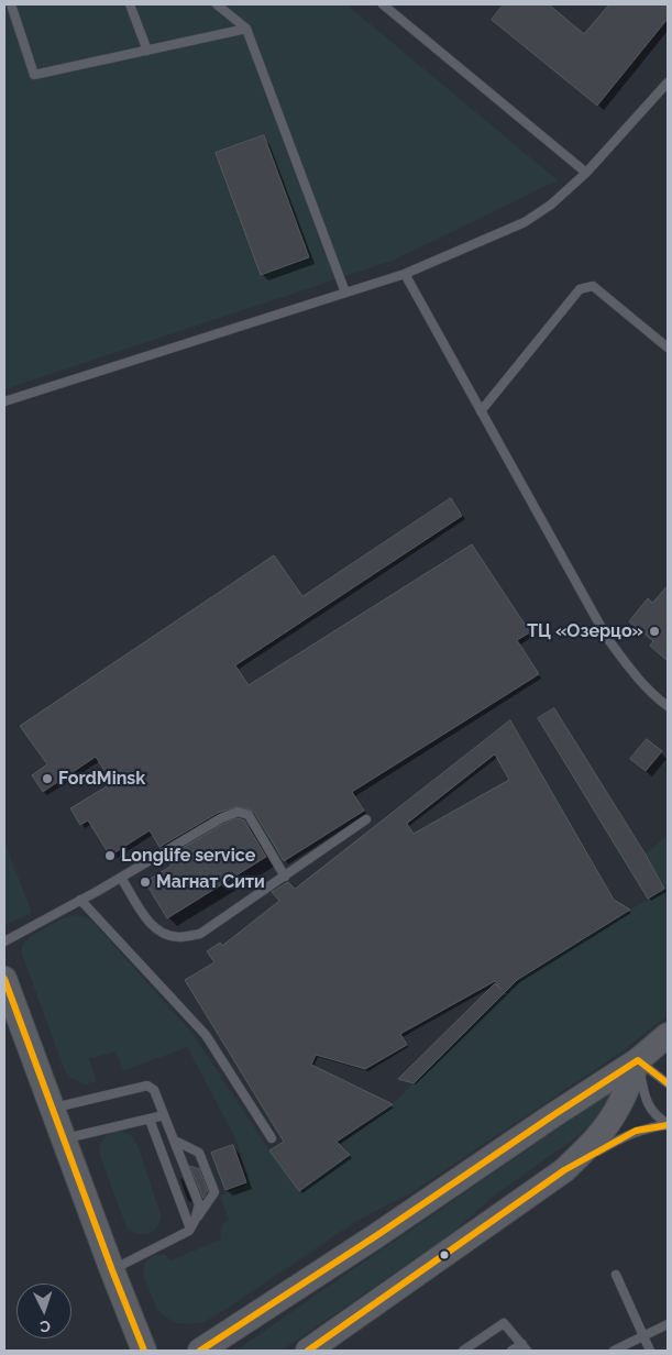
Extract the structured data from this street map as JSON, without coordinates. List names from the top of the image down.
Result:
{
  "places": [
    "ТЦ «Озерцо»",
    "FordMinsk",
    "Longlife service",
    "Магнат Cити"
  ],
  "north": "bottom"
}
